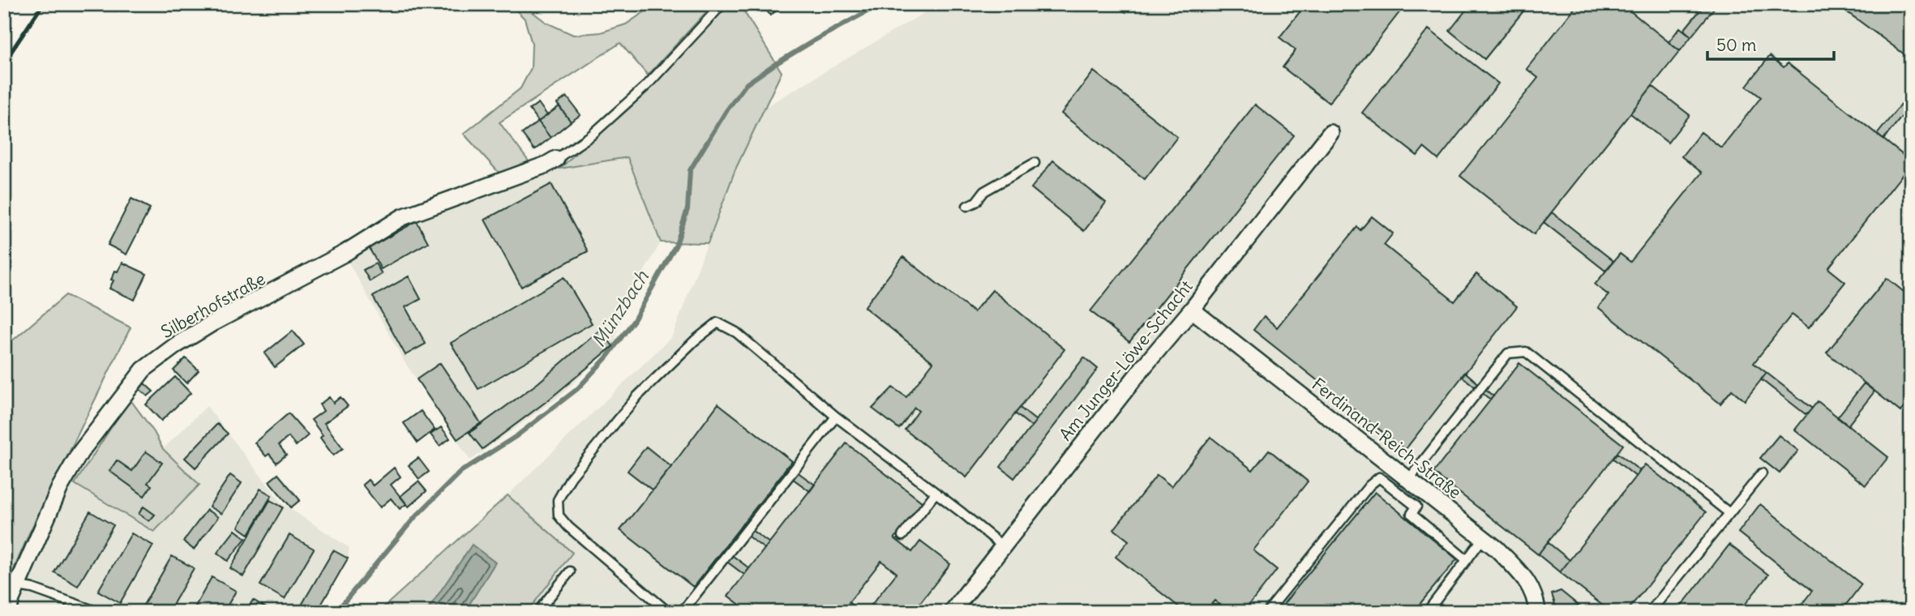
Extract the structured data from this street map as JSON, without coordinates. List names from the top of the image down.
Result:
{
  "streets": {
    "street": ["Silberhofstraße", "Am Junger-Löwe-Schacht", "Ferdinand-Reich-Straße"]
  },
  "crossings": [
    ["Am Junger-Löwe-Schacht", "Ferdinand-Reich-Straße"]
  ],
  "water": ["Münzbach"],
  "scale_bar": "50 m"
}
